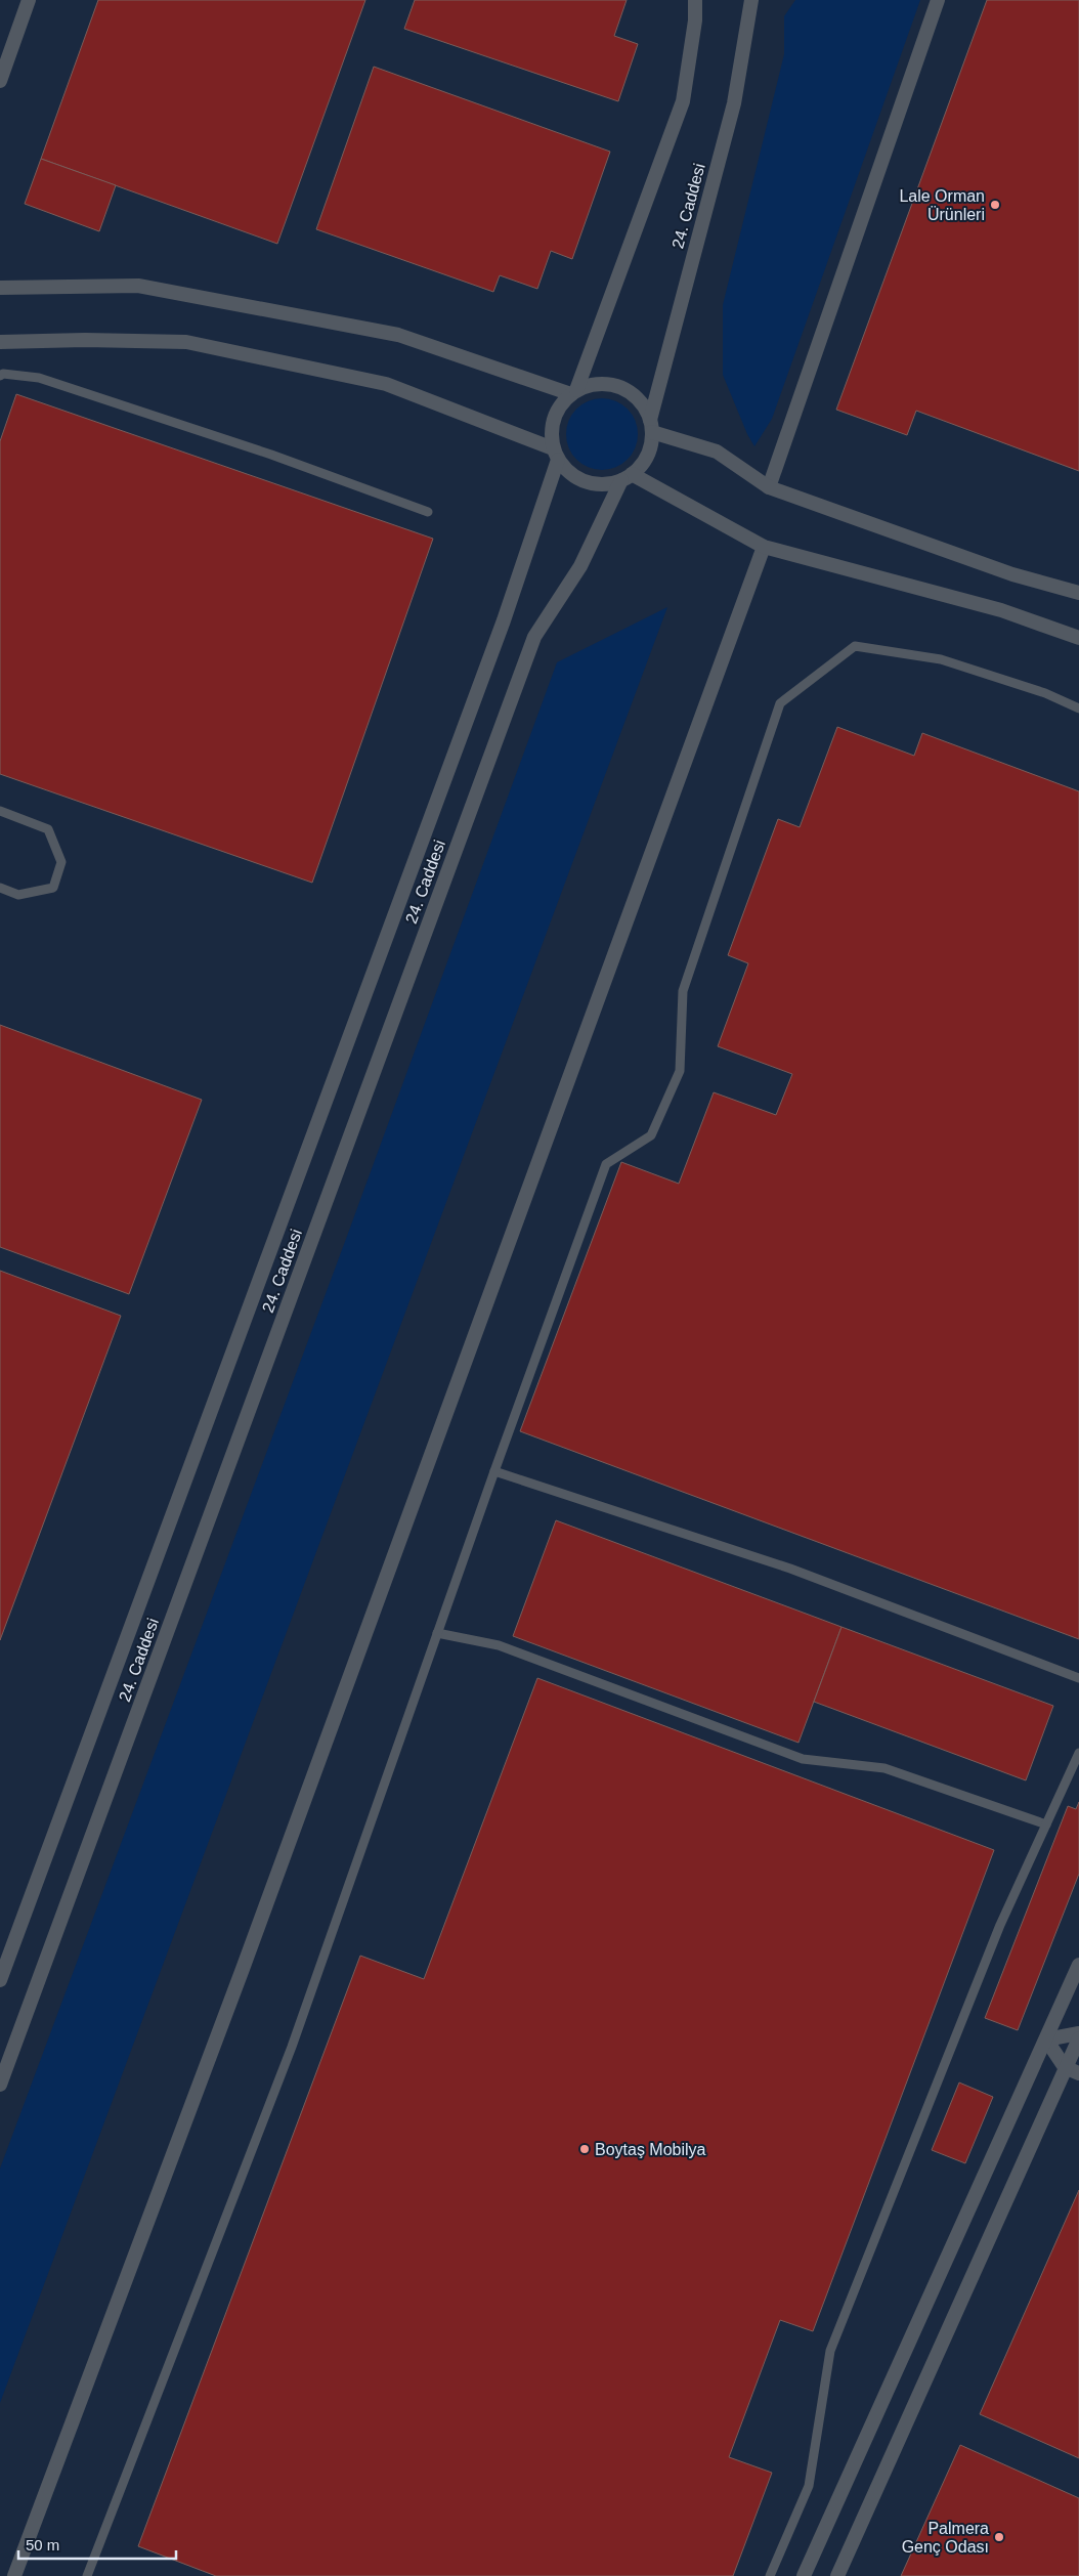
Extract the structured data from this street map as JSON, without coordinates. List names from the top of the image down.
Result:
{
  "streets": {
    "street": ["24. Caddesi"]
  },
  "places": ["Lale Orman Ürünleri", "Boytaş Mobilya", "Palmera Genç Odası"],
  "scale_bar": "50 m"
}
